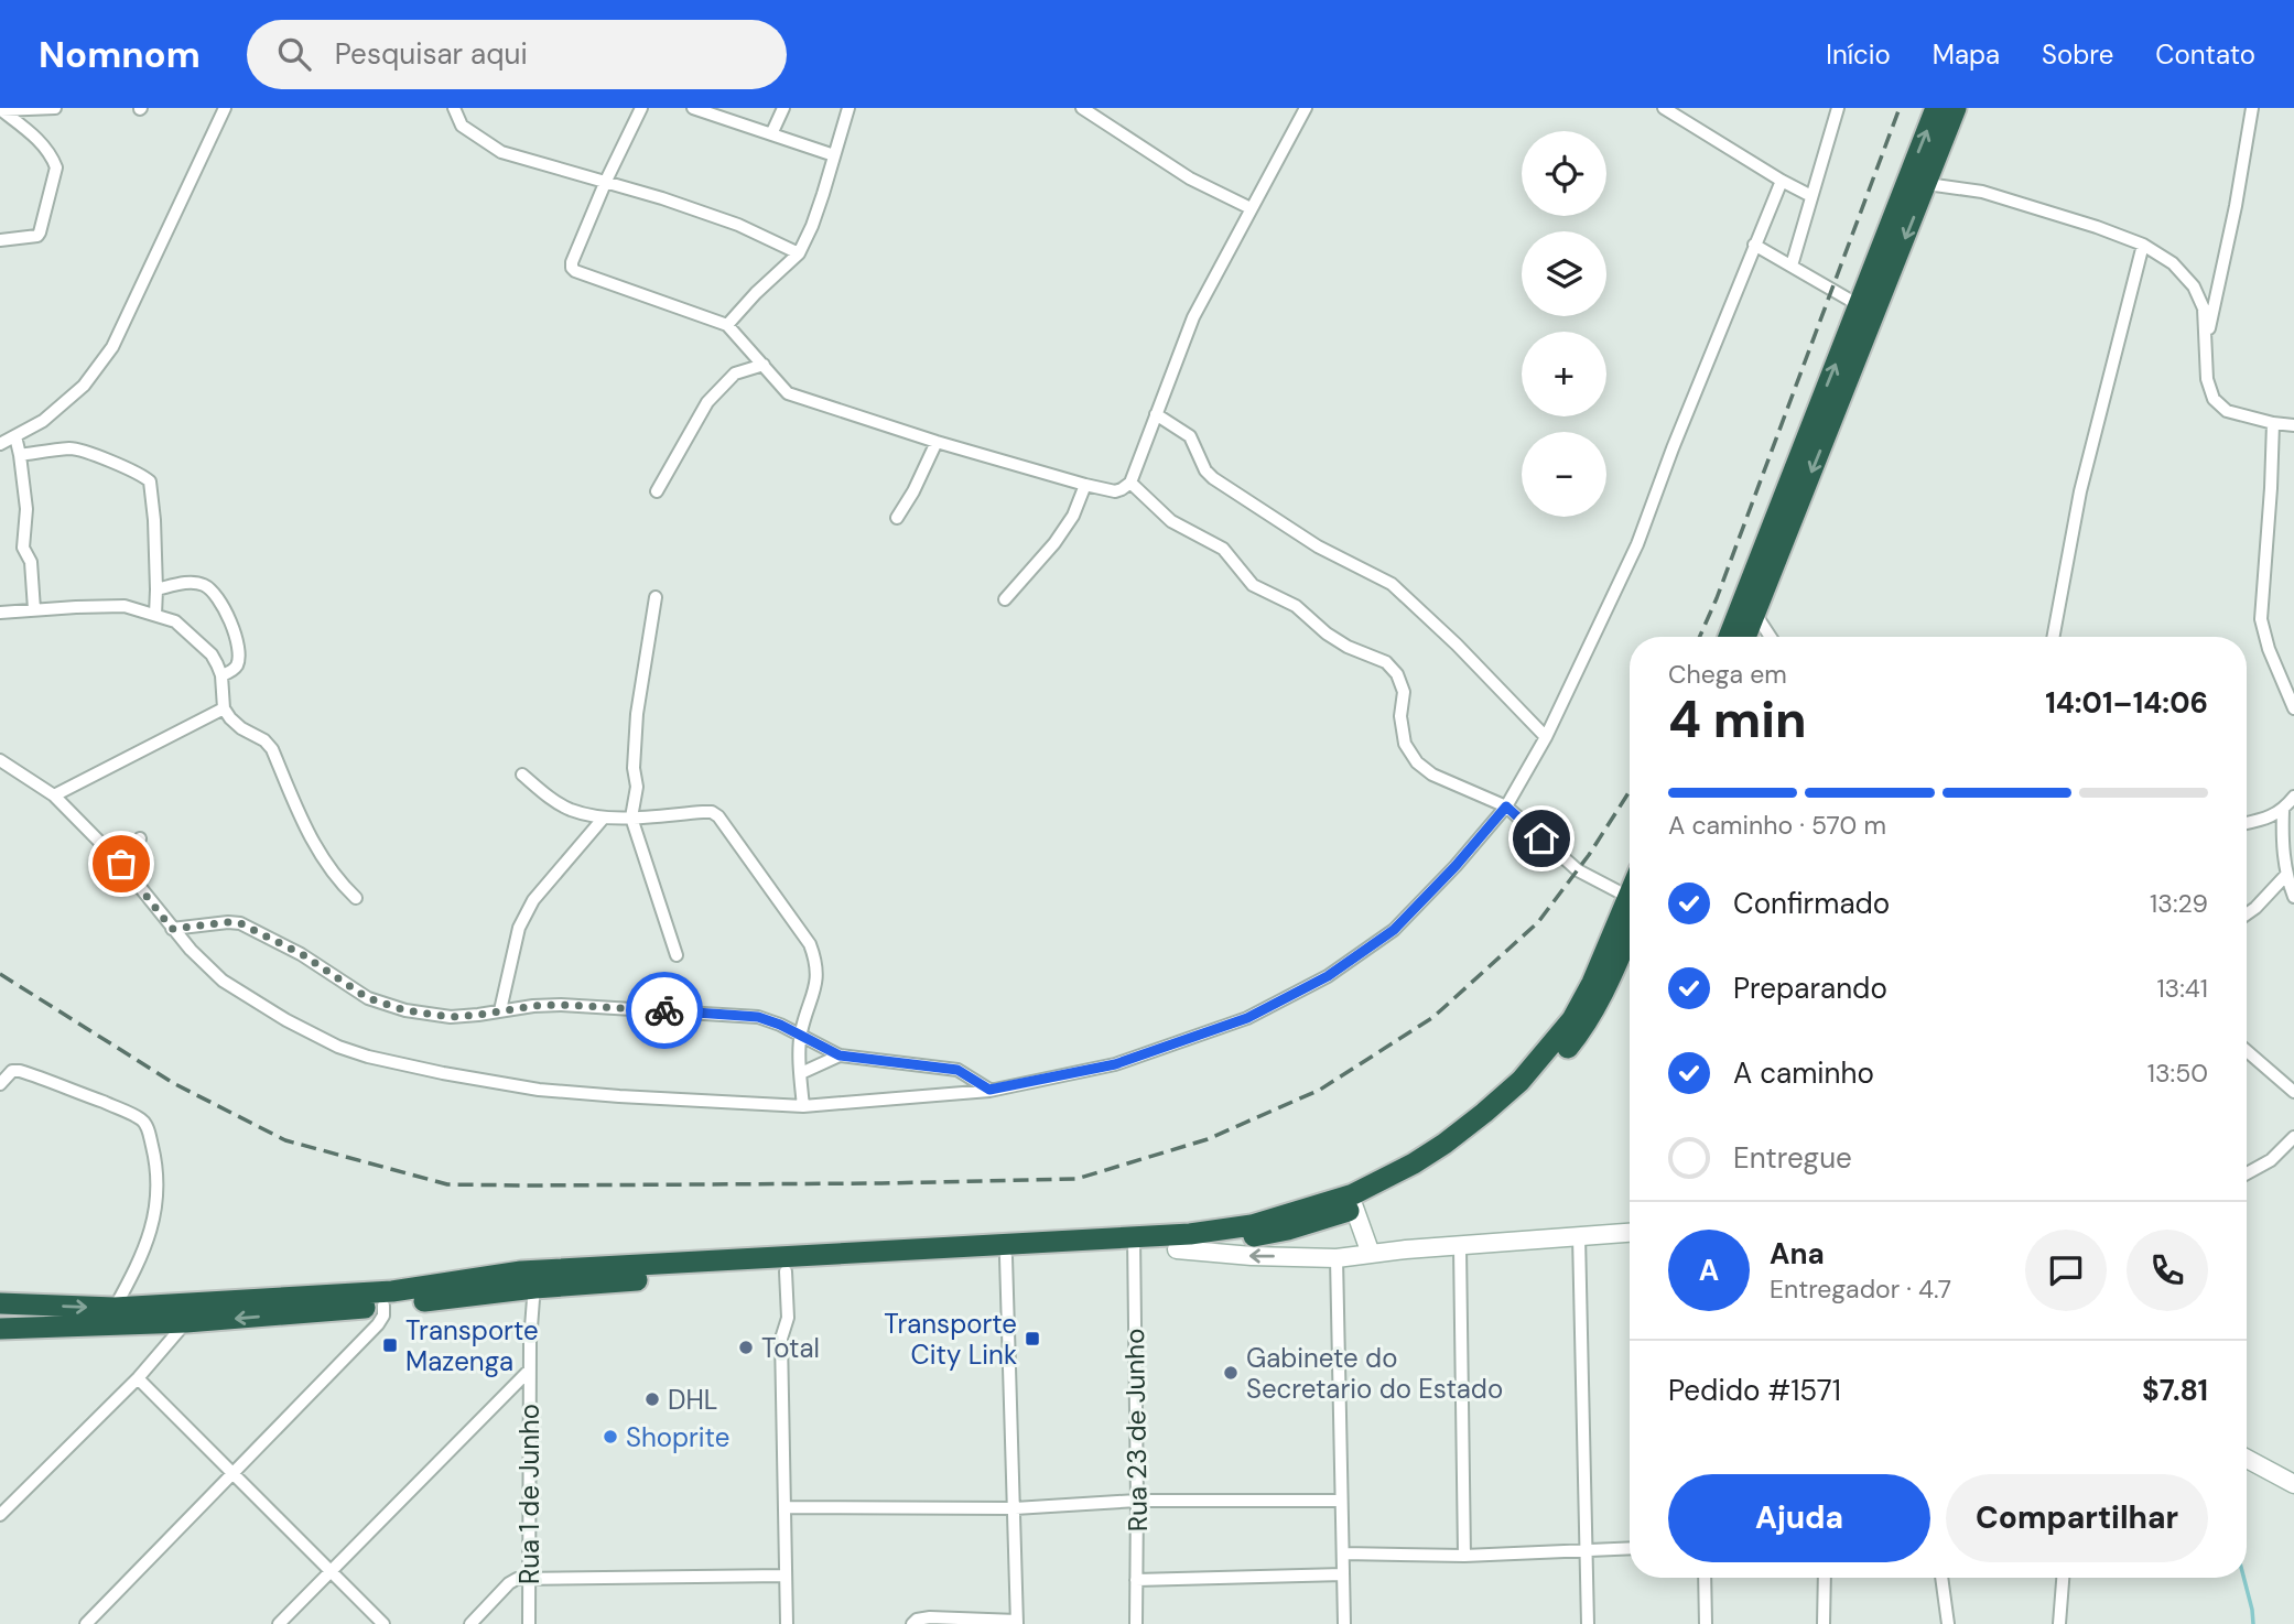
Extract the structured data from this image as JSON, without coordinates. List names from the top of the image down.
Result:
{
  "streets": {
    "street": ["Rua 23 de Junho", "Rua 1 de Junho"]
  },
  "places": {
    "transit": ["Transporte City Link", "Transporte Mazenga"],
    "other": [
      "Total",
      "Gabinete do Secretario do Estado",
      "DHL",
      "Shoprite"
    ]
  },
  "page": {
    "header": "Nomnom",
    "search": "Pesquisar aqui",
    "nav": [
      "Início",
      "Mapa",
      "Sobre",
      "Contato"
    ],
    "map_buttons": ["+", "−"],
    "heading": ["4 min", "Chega em", "14:01–14:06"],
    "panel": [
      "Ana",
      "Entregador · 4.7",
      "Pedido #1571",
      "$7.81"
    ],
    "bar": "A caminho · 570 m",
    "list": [
      ["Confirmado", "13:29"],
      ["Preparando", "13:41"],
      ["A caminho", "13:50"],
      "Entregue"
    ],
    "round": "A",
    "buttons": ["Ajuda", "Compartilhar"]
  }
}
